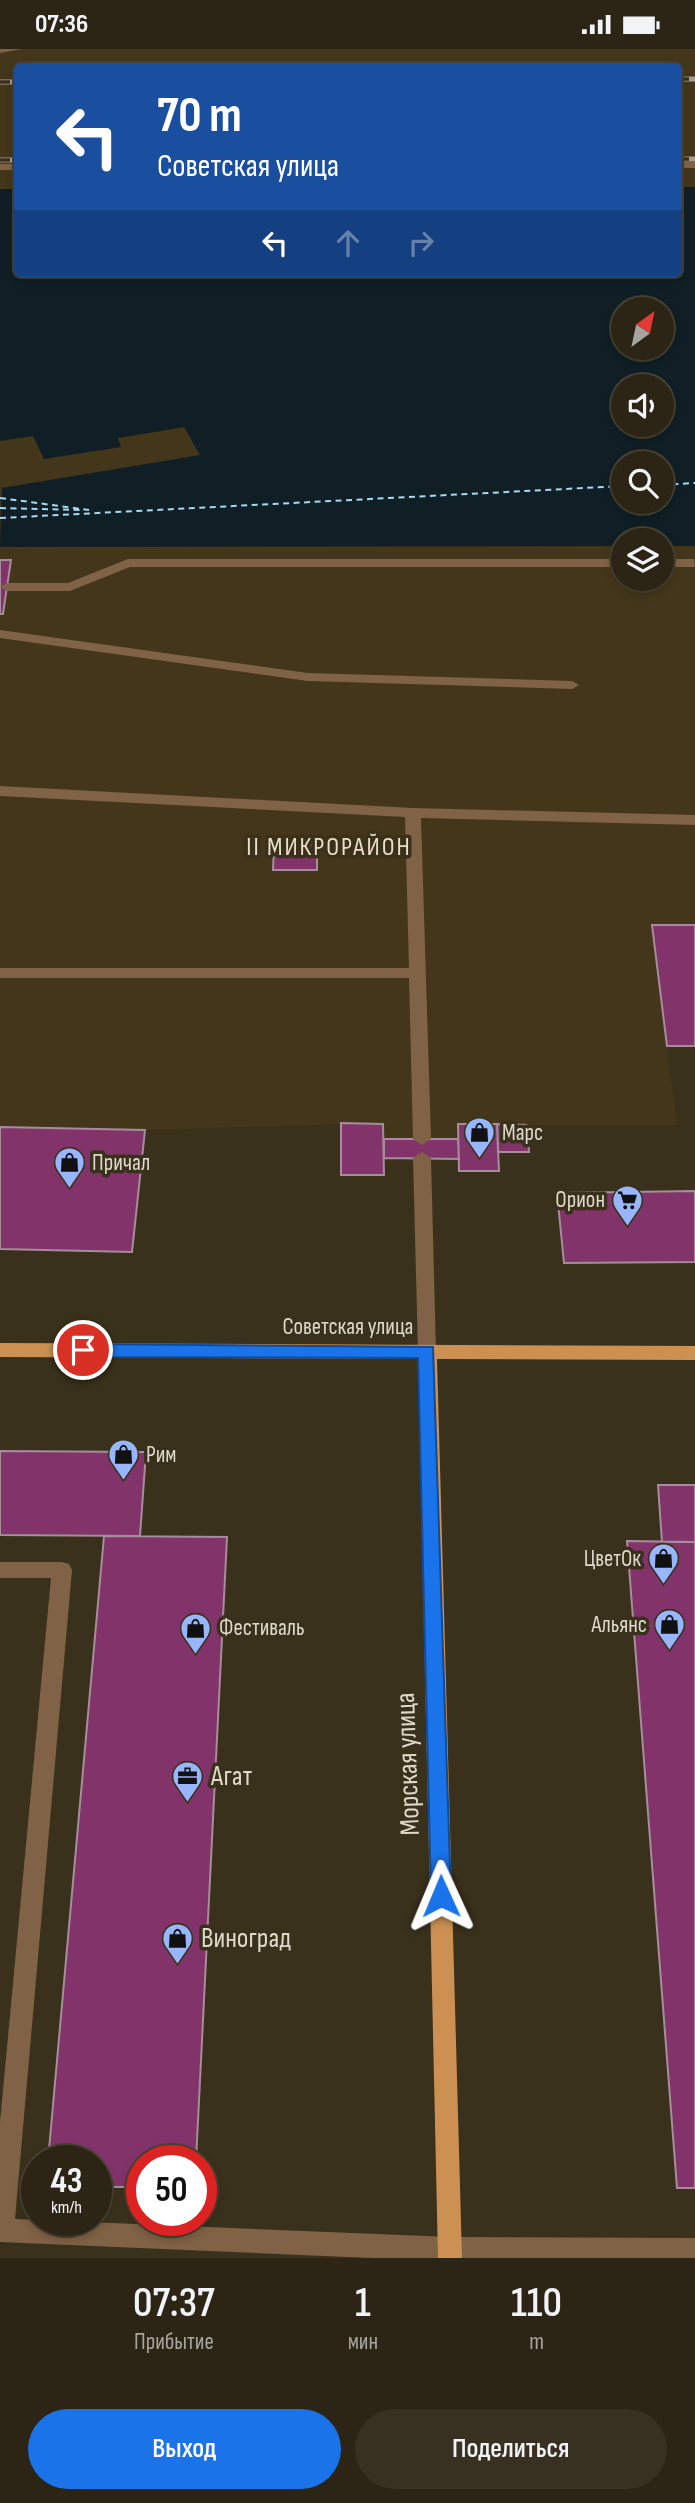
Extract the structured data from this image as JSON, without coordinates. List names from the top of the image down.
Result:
{
  "streets": {
    "main road": ["Советская улица", "Морская улица"]
  },
  "crossings": [
    ["Советская улица", "Морская улица"]
  ],
  "districts": ["II МИКРОРАЙОН"],
  "places": {
    "shop": [
      "Марс",
      "Причал",
      "Рим",
      "ЦветОк",
      "Альянс",
      "Фестиваль",
      "Виноград"
    ],
    "supermarket": ["Орион"],
    "office": ["Агат"]
  },
  "north": "top right",
  "page": {
    "status": "07:36",
    "turn": ["70 m", "Советская улица"],
    "speed": "43 km/h",
    "limit": "50",
    "eta": [
      "07:37",
      "Прибытие",
      "1",
      "мин",
      "110",
      "m"
    ],
    "buttons": ["Выход", "Поделиться"]
  }
}
